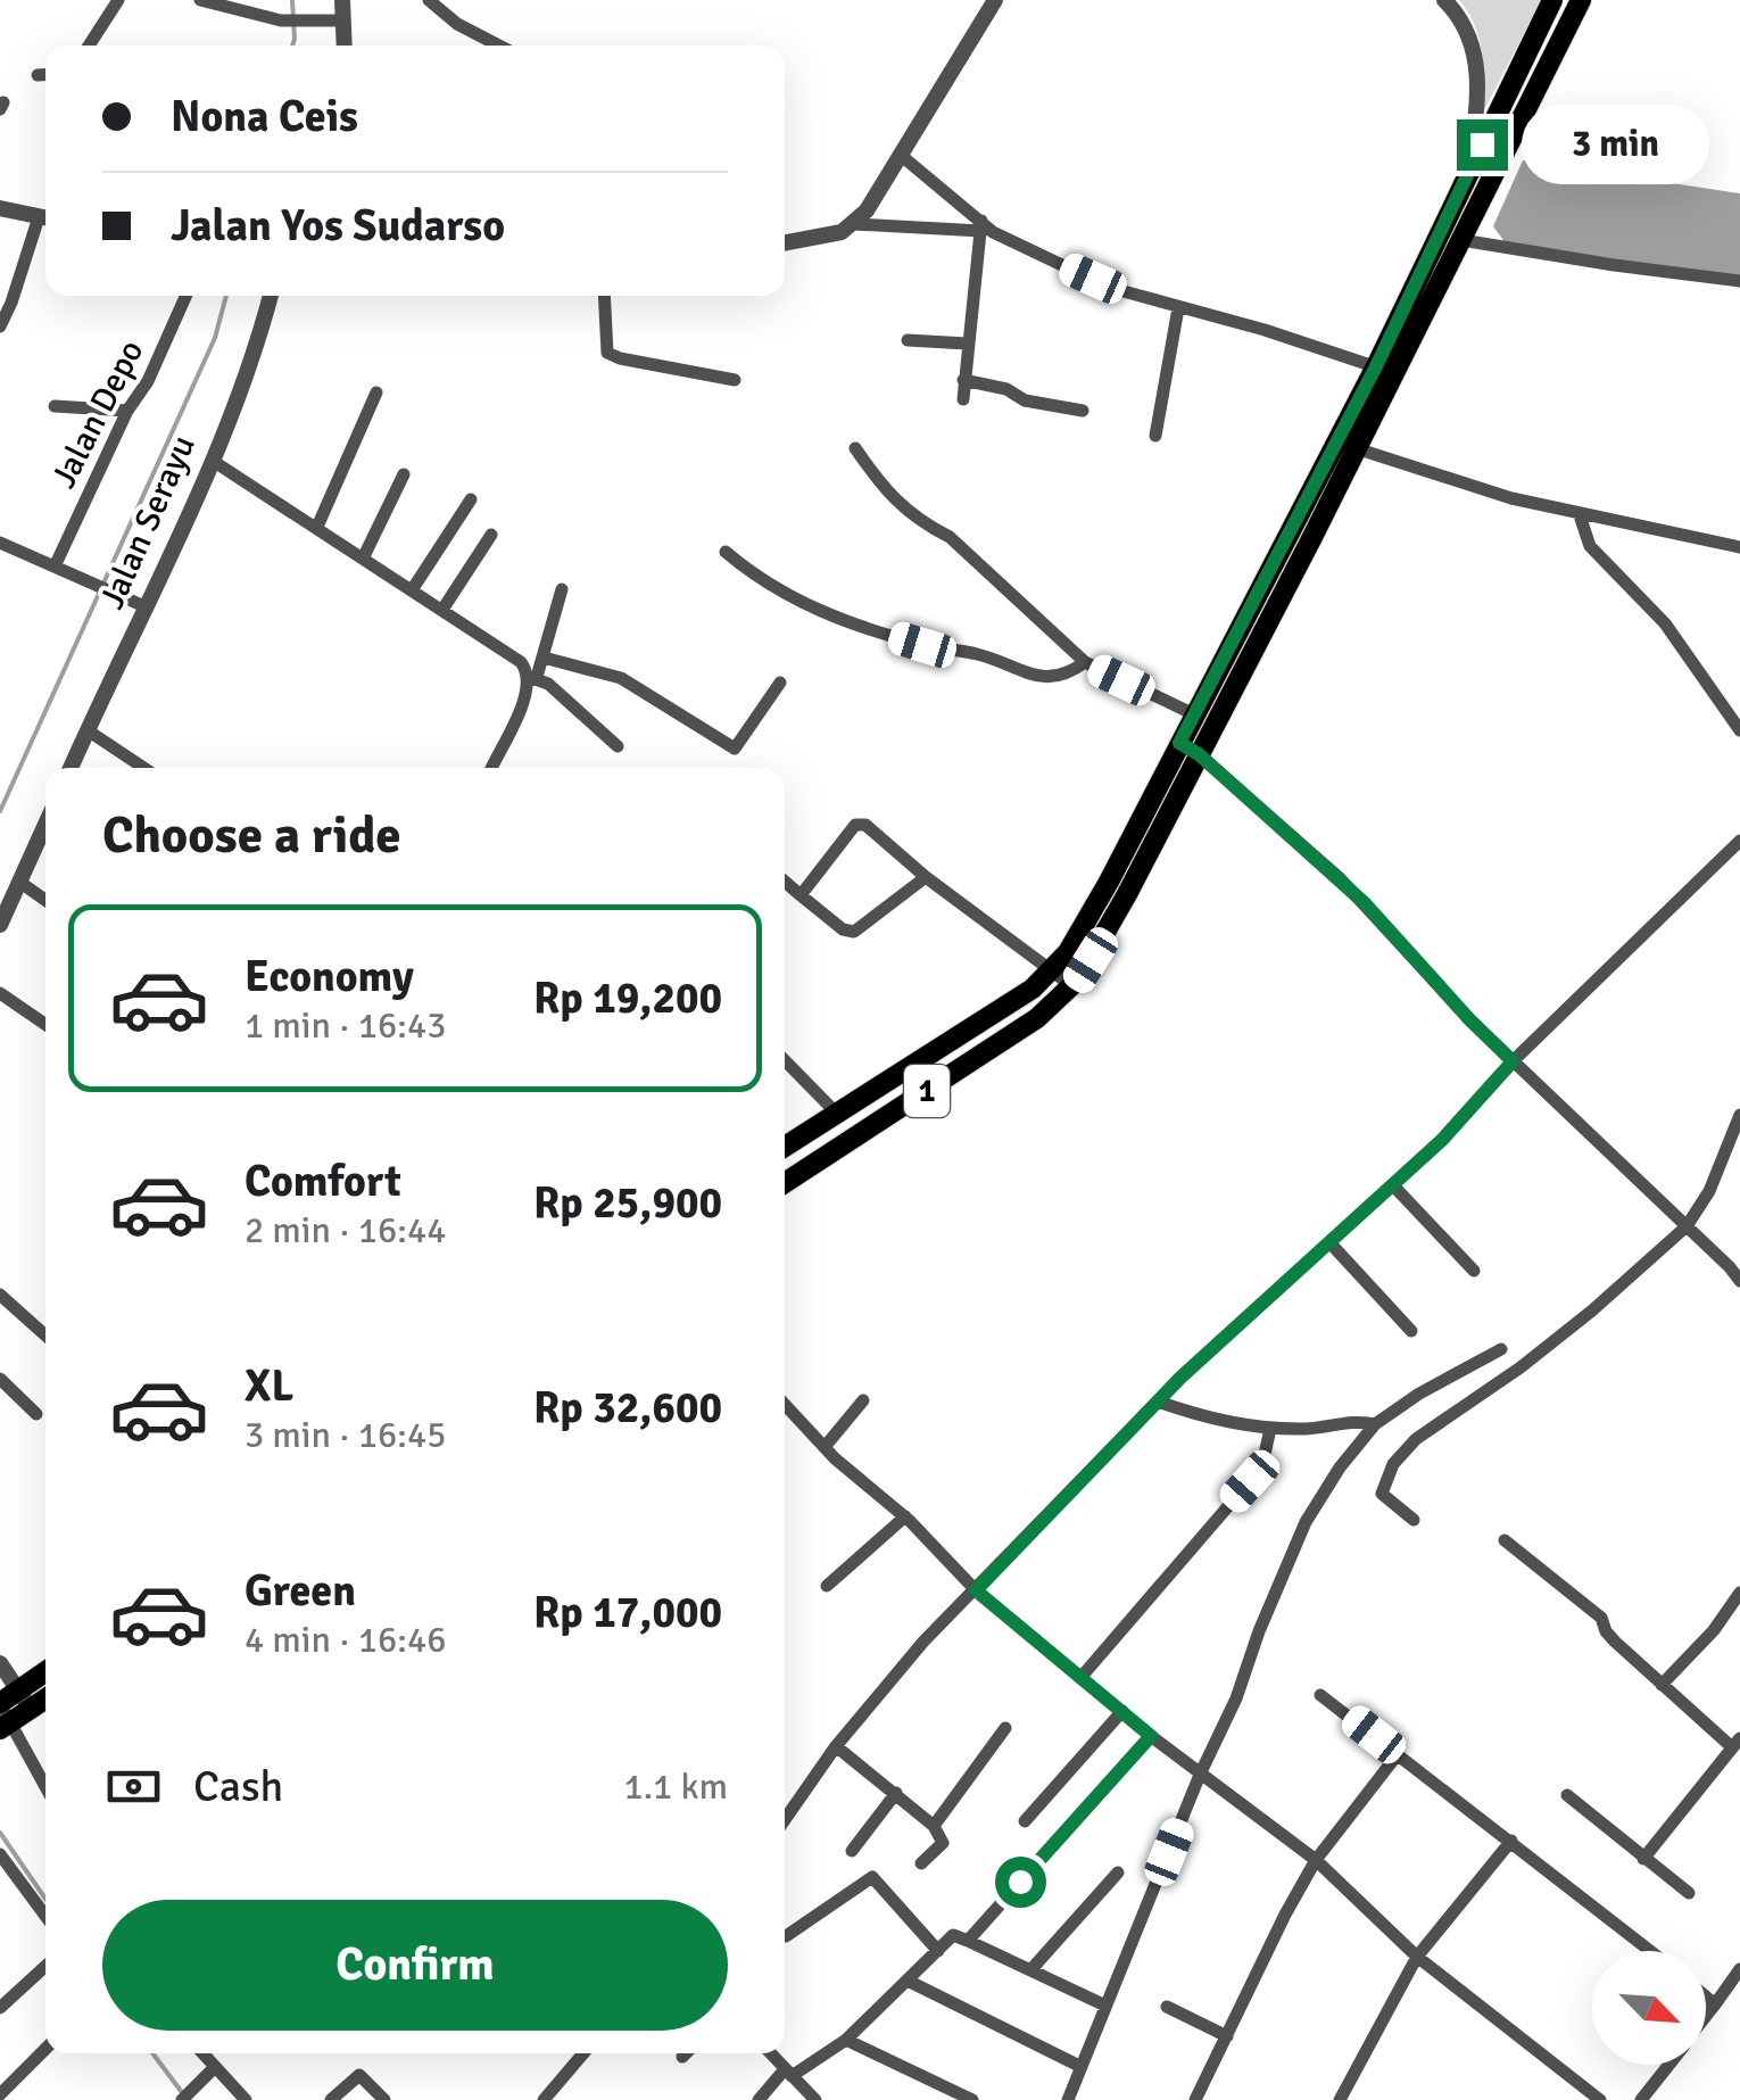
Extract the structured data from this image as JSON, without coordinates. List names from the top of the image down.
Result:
{
  "streets": {
    "highway": ["1"],
    "street": ["Jalan Depo", "Jalan Serayu"]
  },
  "north": "bottom right",
  "page": {
    "banner": ["Nona Ceis", "Jalan Yos Sudarso"],
    "bubble": "3 min",
    "heading": "Choose a ride",
    "list": [
      {
        "name": "Economy",
        "note": "1 min · 16:43",
        "value": "Rp 19,200"
      },
      {
        "name": "Comfort",
        "note": "2 min · 16:44",
        "value": "Rp 25,900"
      },
      {
        "name": "XL",
        "note": "3 min · 16:45",
        "value": "Rp 32,600"
      },
      {
        "name": "Green",
        "note": "4 min · 16:46",
        "value": "Rp 17,000"
      }
    ],
    "pay": ["Cash", "1.1 km"],
    "buttons": "Confirm"
  }
}
